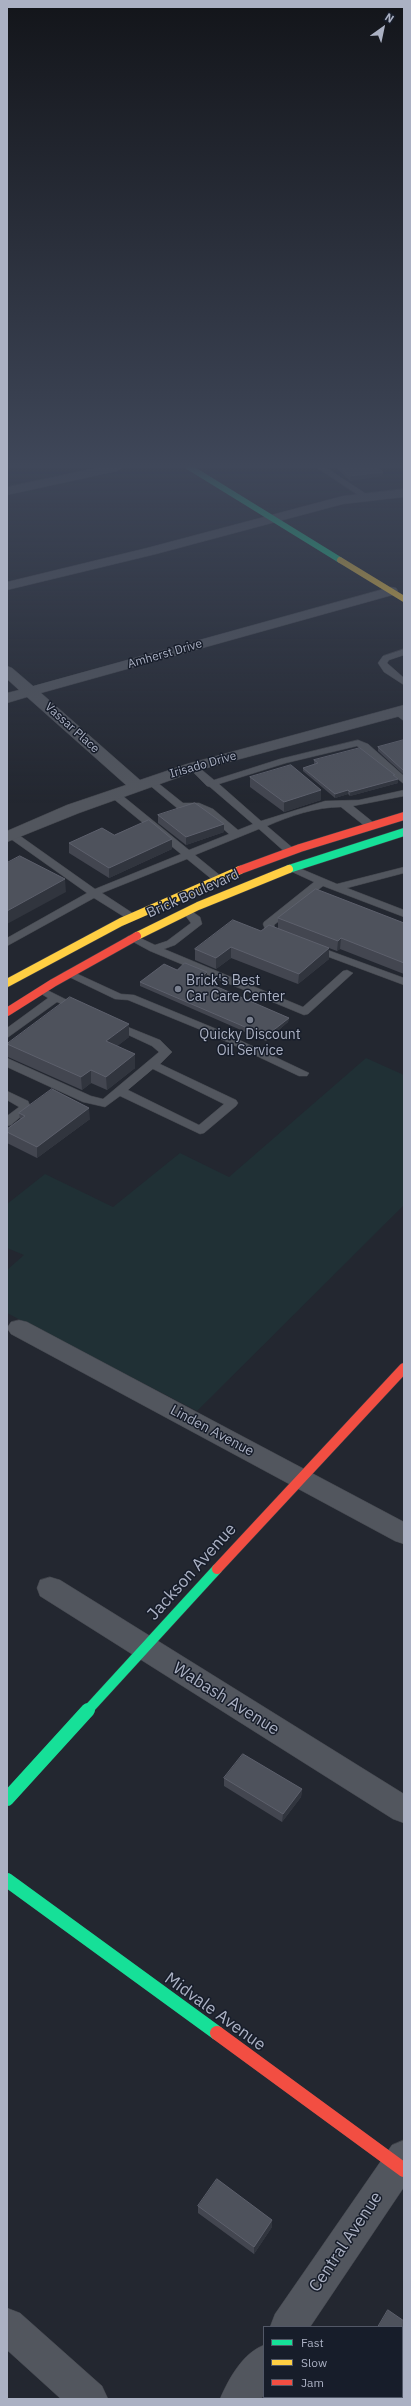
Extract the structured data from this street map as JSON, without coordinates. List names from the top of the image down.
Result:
{
  "streets": {
    "street": [
      "Amherst Drive",
      "Vassar Place",
      "Irisado Drive",
      "Brick Boulevard",
      "Linden Avenue",
      "Jackson Avenue",
      "Wabash Avenue",
      "Midvale Avenue",
      "Central Avenue"
    ]
  },
  "crossings": [
    ["Amherst Drive", "Vassar Place"],
    ["Vassar Place", "Irisado Drive"],
    ["Linden Avenue", "Jackson Avenue"],
    ["Jackson Avenue", "Wabash Avenue"],
    ["Midvale Avenue", "Central Avenue"]
  ],
  "places": ["Brick's Best Car Care Center", "Quicky Discount Oil Service"],
  "legend": ["Fast", "Slow", "Jam"],
  "north": "top right"
}
